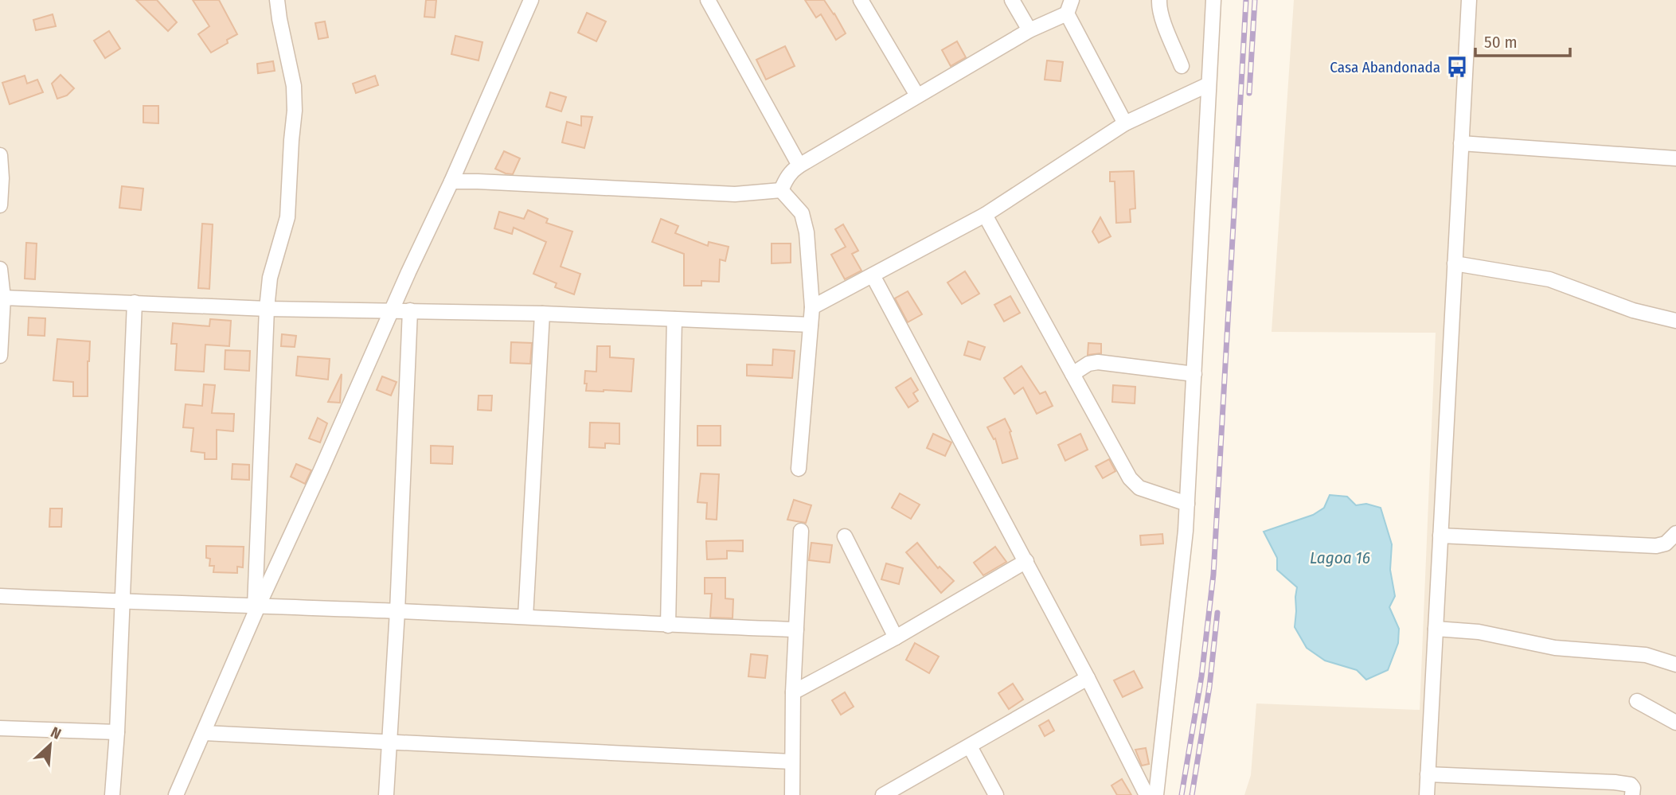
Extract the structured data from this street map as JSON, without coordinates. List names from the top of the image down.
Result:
{
  "water": ["Lagoa 16"],
  "places": {
    "bus stop": ["Casa Abandonada"]
  },
  "scale_bar": "50 m",
  "north": "top right"
}
